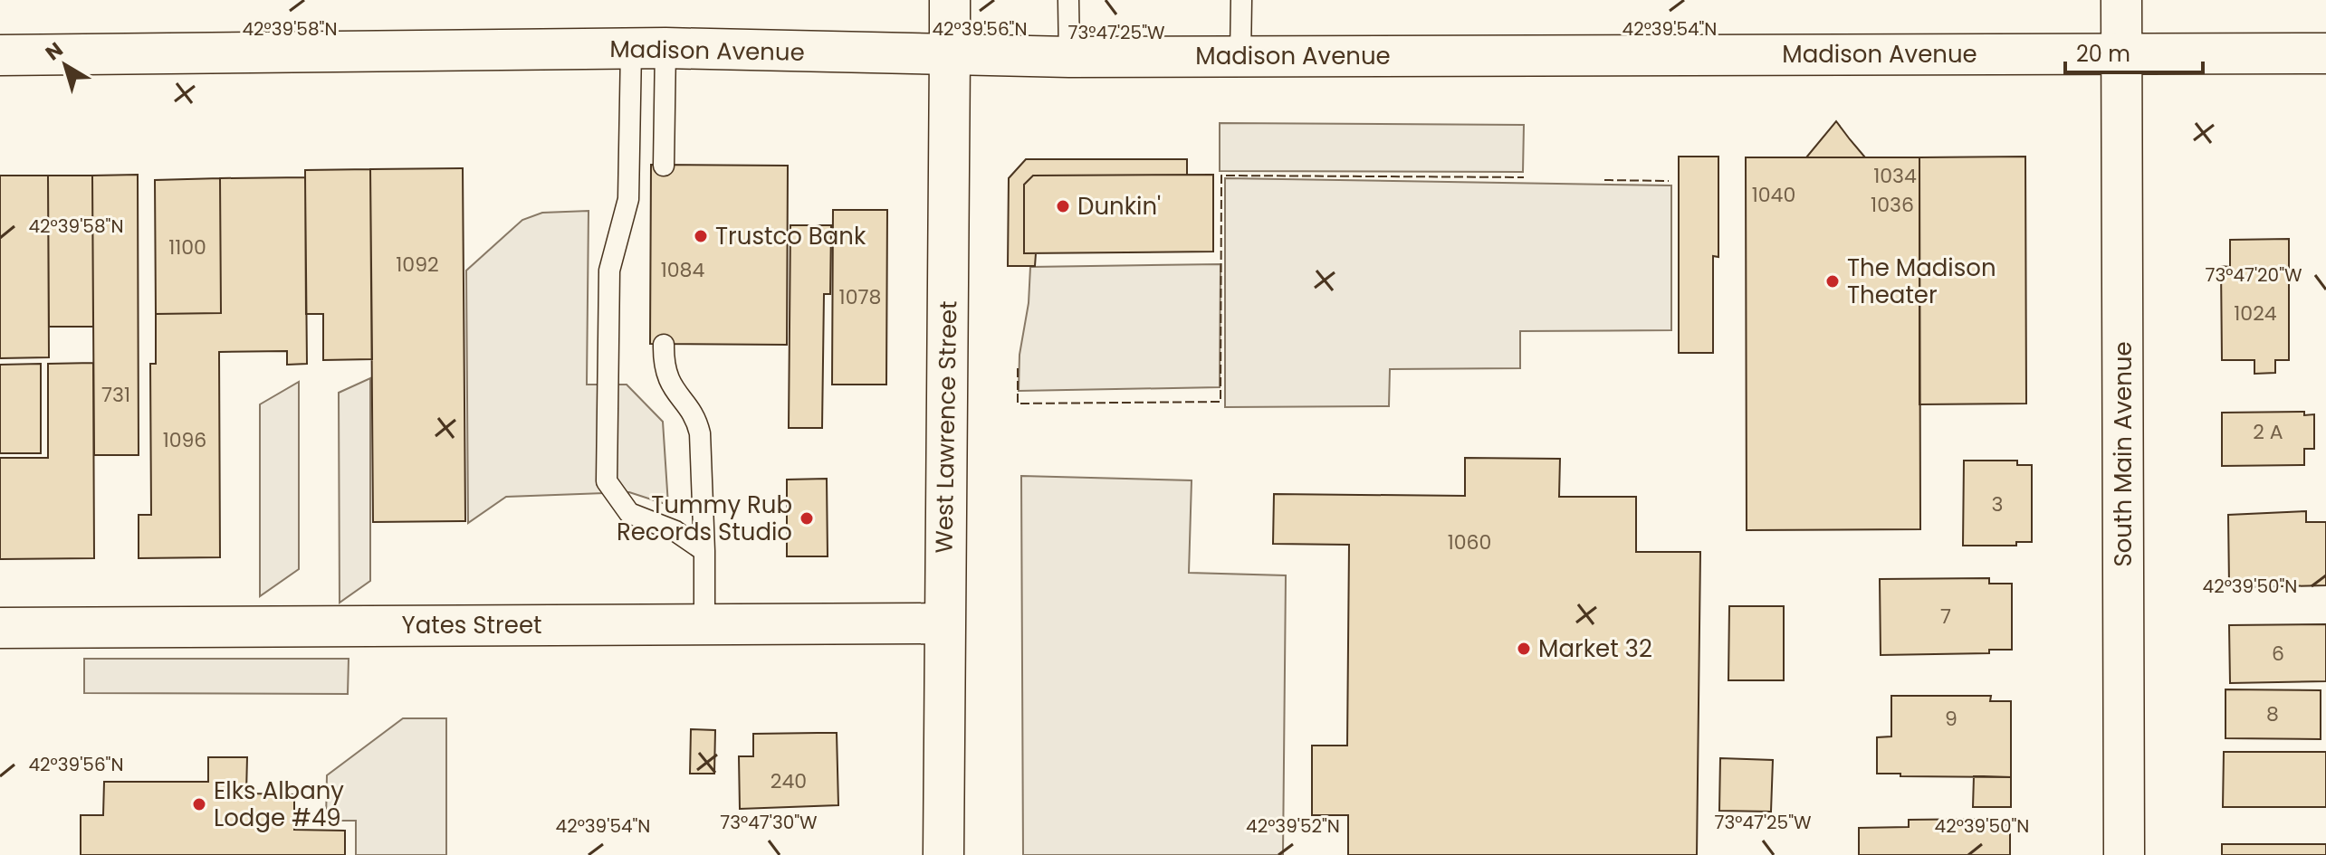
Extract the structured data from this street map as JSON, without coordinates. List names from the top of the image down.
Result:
{
  "streets": {
    "street": [
      "Madison Avenue",
      "West Lawrence Street",
      "South Main Avenue",
      "Yates Street"
    ]
  },
  "crossings": [
    ["Madison Avenue", "West Lawrence Street"],
    ["Madison Avenue", "South Main Avenue"],
    ["West Lawrence Street", "Yates Street"]
  ],
  "places": [
    "Dunkin'",
    "Trustco Bank",
    "The Madison Theater",
    "Tummy Rub Records Studio",
    "Market 32",
    "Elks Albany Lodge #49"
  ],
  "house_numbers": [
    "1034",
    "1040",
    "1036",
    "1100",
    "1092",
    "1084",
    "1078",
    "1024",
    "731",
    "2 A",
    "1096",
    "3",
    "1060",
    "7",
    "6",
    "8",
    "9",
    "240"
  ],
  "scale_bar": "20 m",
  "north": "top left",
  "coordinates": [
    "42°39'58\"N",
    "42°39'56\"N",
    "42°39'54\"N",
    "73°47'25\"W",
    "73°47'20\"W",
    "42°39'50\"N",
    "73°47'30\"W",
    "42°39'52\"N"
  ]
}
